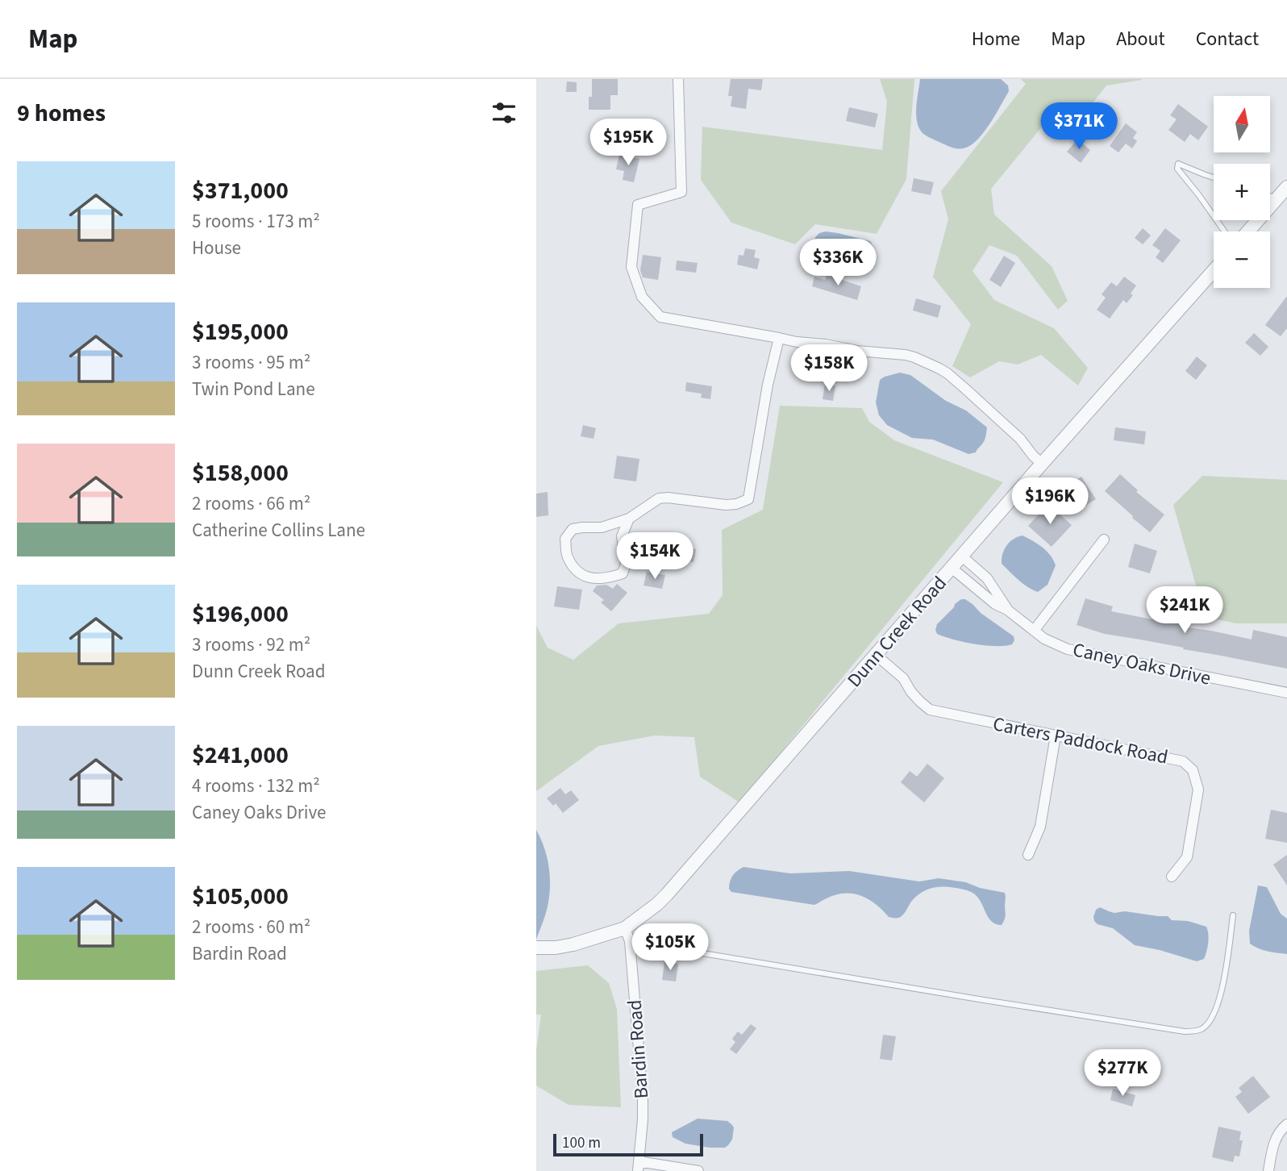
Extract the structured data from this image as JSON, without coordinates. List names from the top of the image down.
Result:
{
  "streets": {
    "street": [
      "Dunn Creek Road",
      "Caney Oaks Drive",
      "Carters Paddock Road",
      "Bardin Road"
    ]
  },
  "crossings": [
    ["Dunn Creek Road", "Caney Oaks Drive"],
    ["Dunn Creek Road", "Carters Paddock Road"],
    ["Dunn Creek Road", "Bardin Road"]
  ],
  "scale_bar": "100 m",
  "north": "top",
  "page": {
    "header": "Map",
    "nav": [
      "Home",
      "Map",
      "About",
      "Contact"
    ],
    "heading": "9 homes",
    "map_buttons": ["+", "−"],
    "price": [
      "$371K",
      "$195K",
      "$336K",
      "$158K",
      "$196K",
      "$154K",
      "$241K",
      "$105K",
      "$277K"
    ],
    "list": [
      {
        "name": "$371,000",
        "note": "5 rooms · 173 m² · House"
      },
      {
        "name": "$195,000",
        "note": "3 rooms · 95 m² · Twin Pond Lane"
      },
      {
        "name": "$158,000",
        "note": "2 rooms · 66 m² · Catherine Collins Lane"
      },
      {
        "name": "$196,000",
        "note": "3 rooms · 92 m² · Dunn Creek Road"
      },
      {
        "name": "$241,000",
        "note": "4 rooms · 132 m² · Caney Oaks Drive"
      },
      {
        "name": "$105,000",
        "note": "2 rooms · 60 m² · Bardin Road"
      }
    ],
    "scale": "100 m"
  }
}
